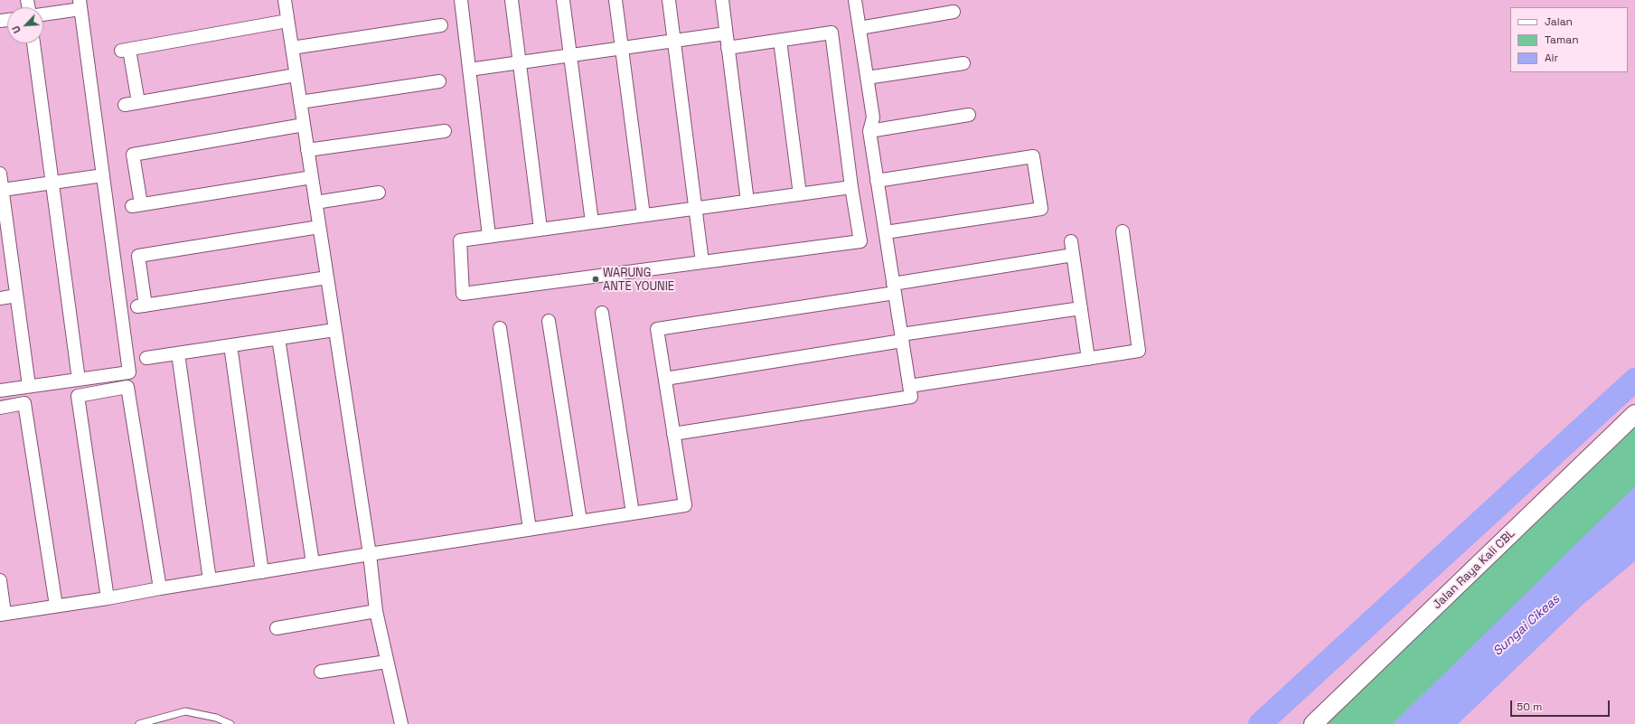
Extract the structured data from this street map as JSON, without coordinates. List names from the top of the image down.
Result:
{
  "streets": {
    "main road": ["Jalan Raya Kali CBL"]
  },
  "water": ["Sungai Cikeas"],
  "places": ["WARUNG ANTE YOUNIE"],
  "legend": ["Jalan", "Taman", "Air"],
  "scale_bar": "50 m",
  "north": "bottom left"
}
